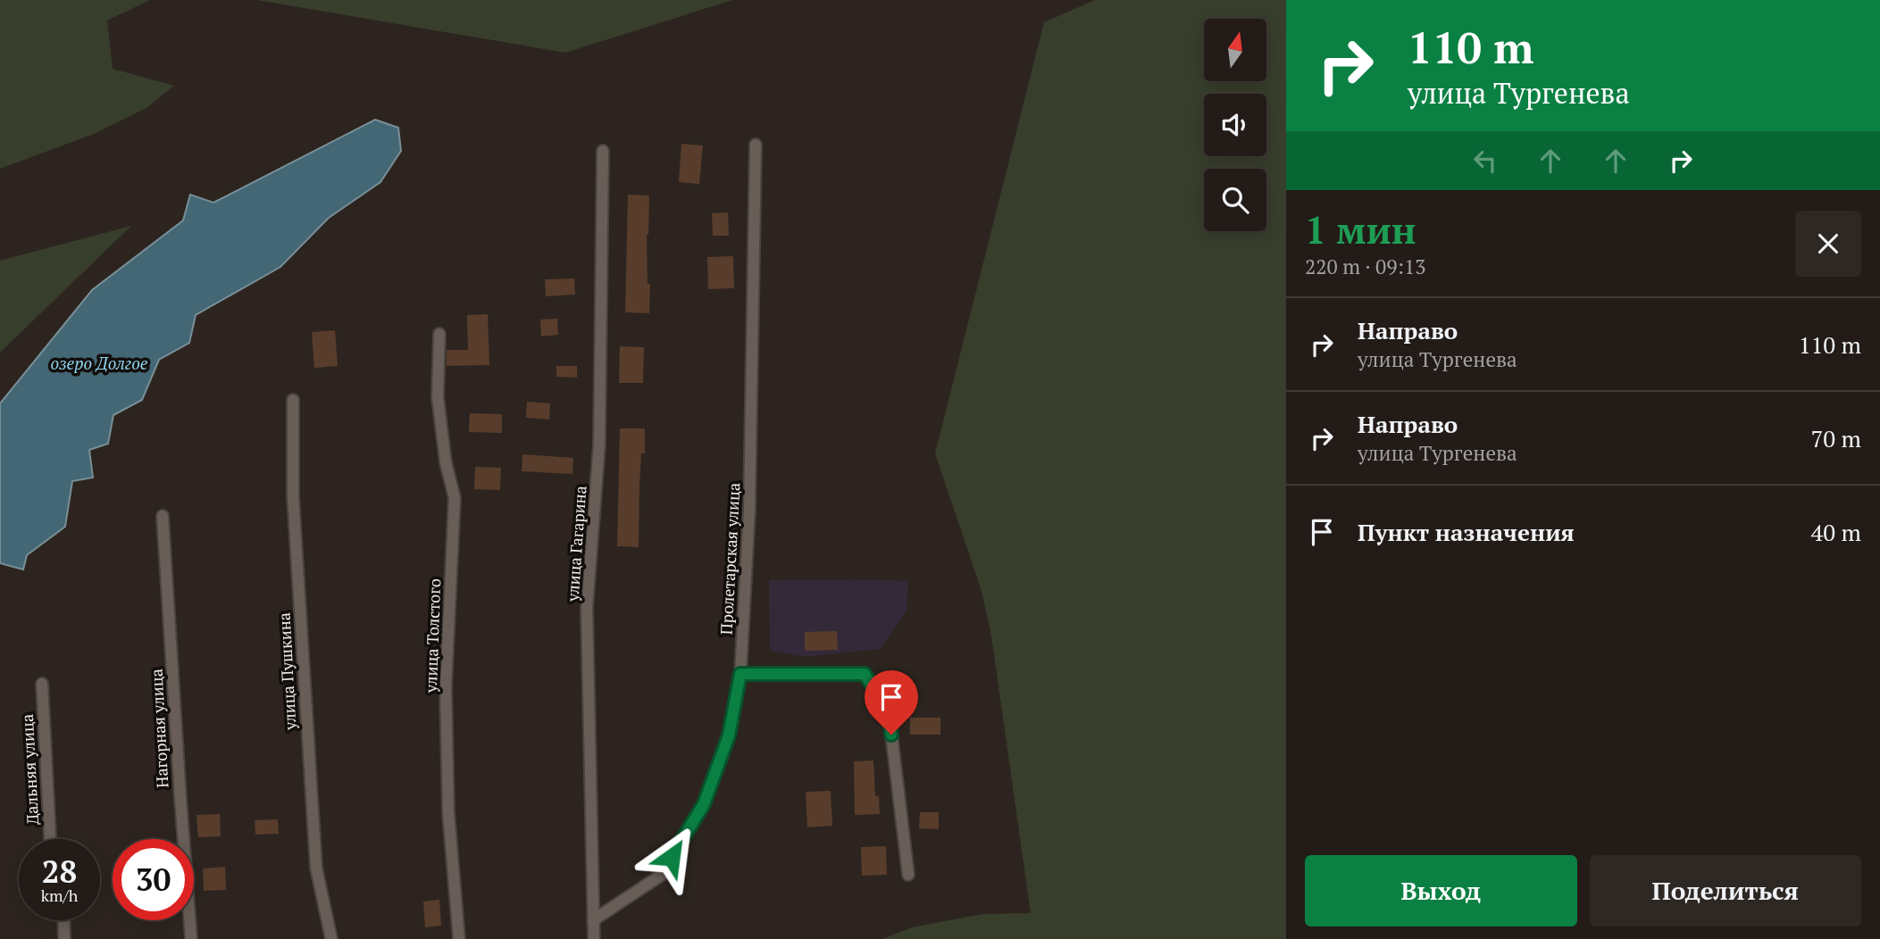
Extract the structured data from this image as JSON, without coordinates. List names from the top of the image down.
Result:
{
  "streets": {
    "street": [
      "улица Гагарина",
      "Пролетарская улица",
      "улица Толстого",
      "улица Пушкина",
      "Нагорная улица",
      "Дальняя улица"
    ]
  },
  "crossings": [
    ["улица Гагарина", "Пролетарская улица"]
  ],
  "water": ["озеро Долгое"],
  "north": "top",
  "page": {
    "turn": ["110 m", "улица Тургенева"],
    "heading": ["1 мин", "220 m · 09:13"],
    "list": [
      {
        "name": "Направо",
        "note": "улица Тургенева",
        "value": "110 m"
      },
      {
        "name": "Направо",
        "note": "улица Тургенева",
        "value": "70 m"
      },
      {
        "name": "Пункт назначения",
        "value": "40 m"
      }
    ],
    "speed": "28 km/h",
    "limit": "30",
    "buttons": ["Выход", "Поделиться"]
  }
}
